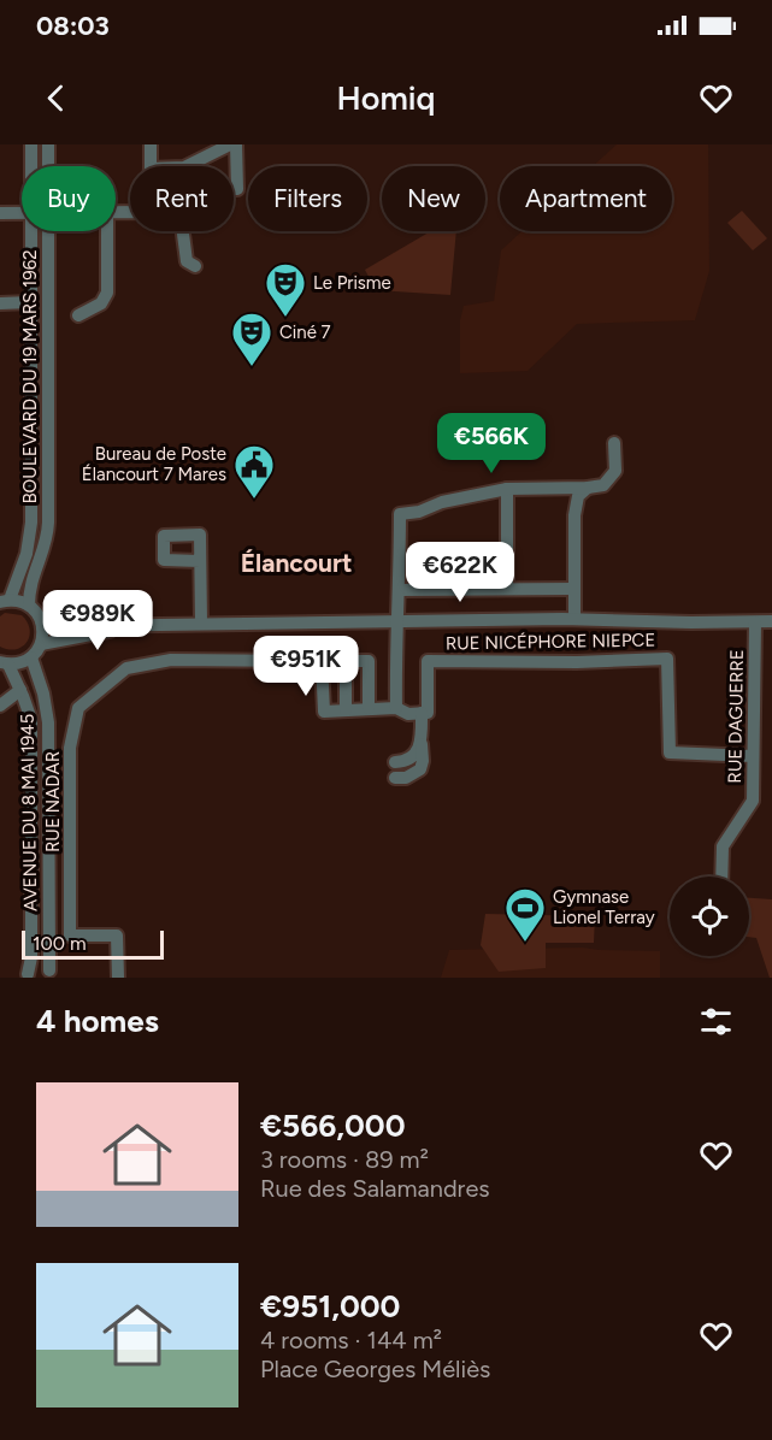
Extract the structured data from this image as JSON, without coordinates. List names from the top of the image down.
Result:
{
  "streets": {
    "street": [
      "BOULEVARD DU 19 MARS 1962",
      "RUE NICÉPHORE NIEPCE",
      "RUE DAGUERRE",
      "RUE NADAR",
      "AVENUE DU 8 MAI 1945"
    ]
  },
  "crossings": [
    ["RUE NICÉPHORE NIEPCE", "RUE DAGUERRE"]
  ],
  "districts": ["Élancourt"],
  "places": {
    "theatre": ["Le Prisme", "Ciné 7"],
    "public building": ["Bureau de Poste Élancourt 7 Mares"],
    "sports": ["Gymnase Lionel Terray"]
  },
  "scale_bar": "100 m",
  "page": {
    "status": "08:03",
    "header": "Homiq",
    "chip": [
      "Buy",
      "Rent",
      "Filters",
      "New",
      "Apartment"
    ],
    "price": [
      "€566K",
      "€622K",
      "€989K",
      "€951K"
    ],
    "scale": "100 m",
    "heading": "4 homes",
    "list": [
      {
        "name": "€566,000",
        "note": "3 rooms · 89 m² · Rue des Salamandres"
      },
      {
        "name": "€951,000",
        "note": "4 rooms · 144 m² · Place Georges Méliès"
      }
    ]
  }
}
